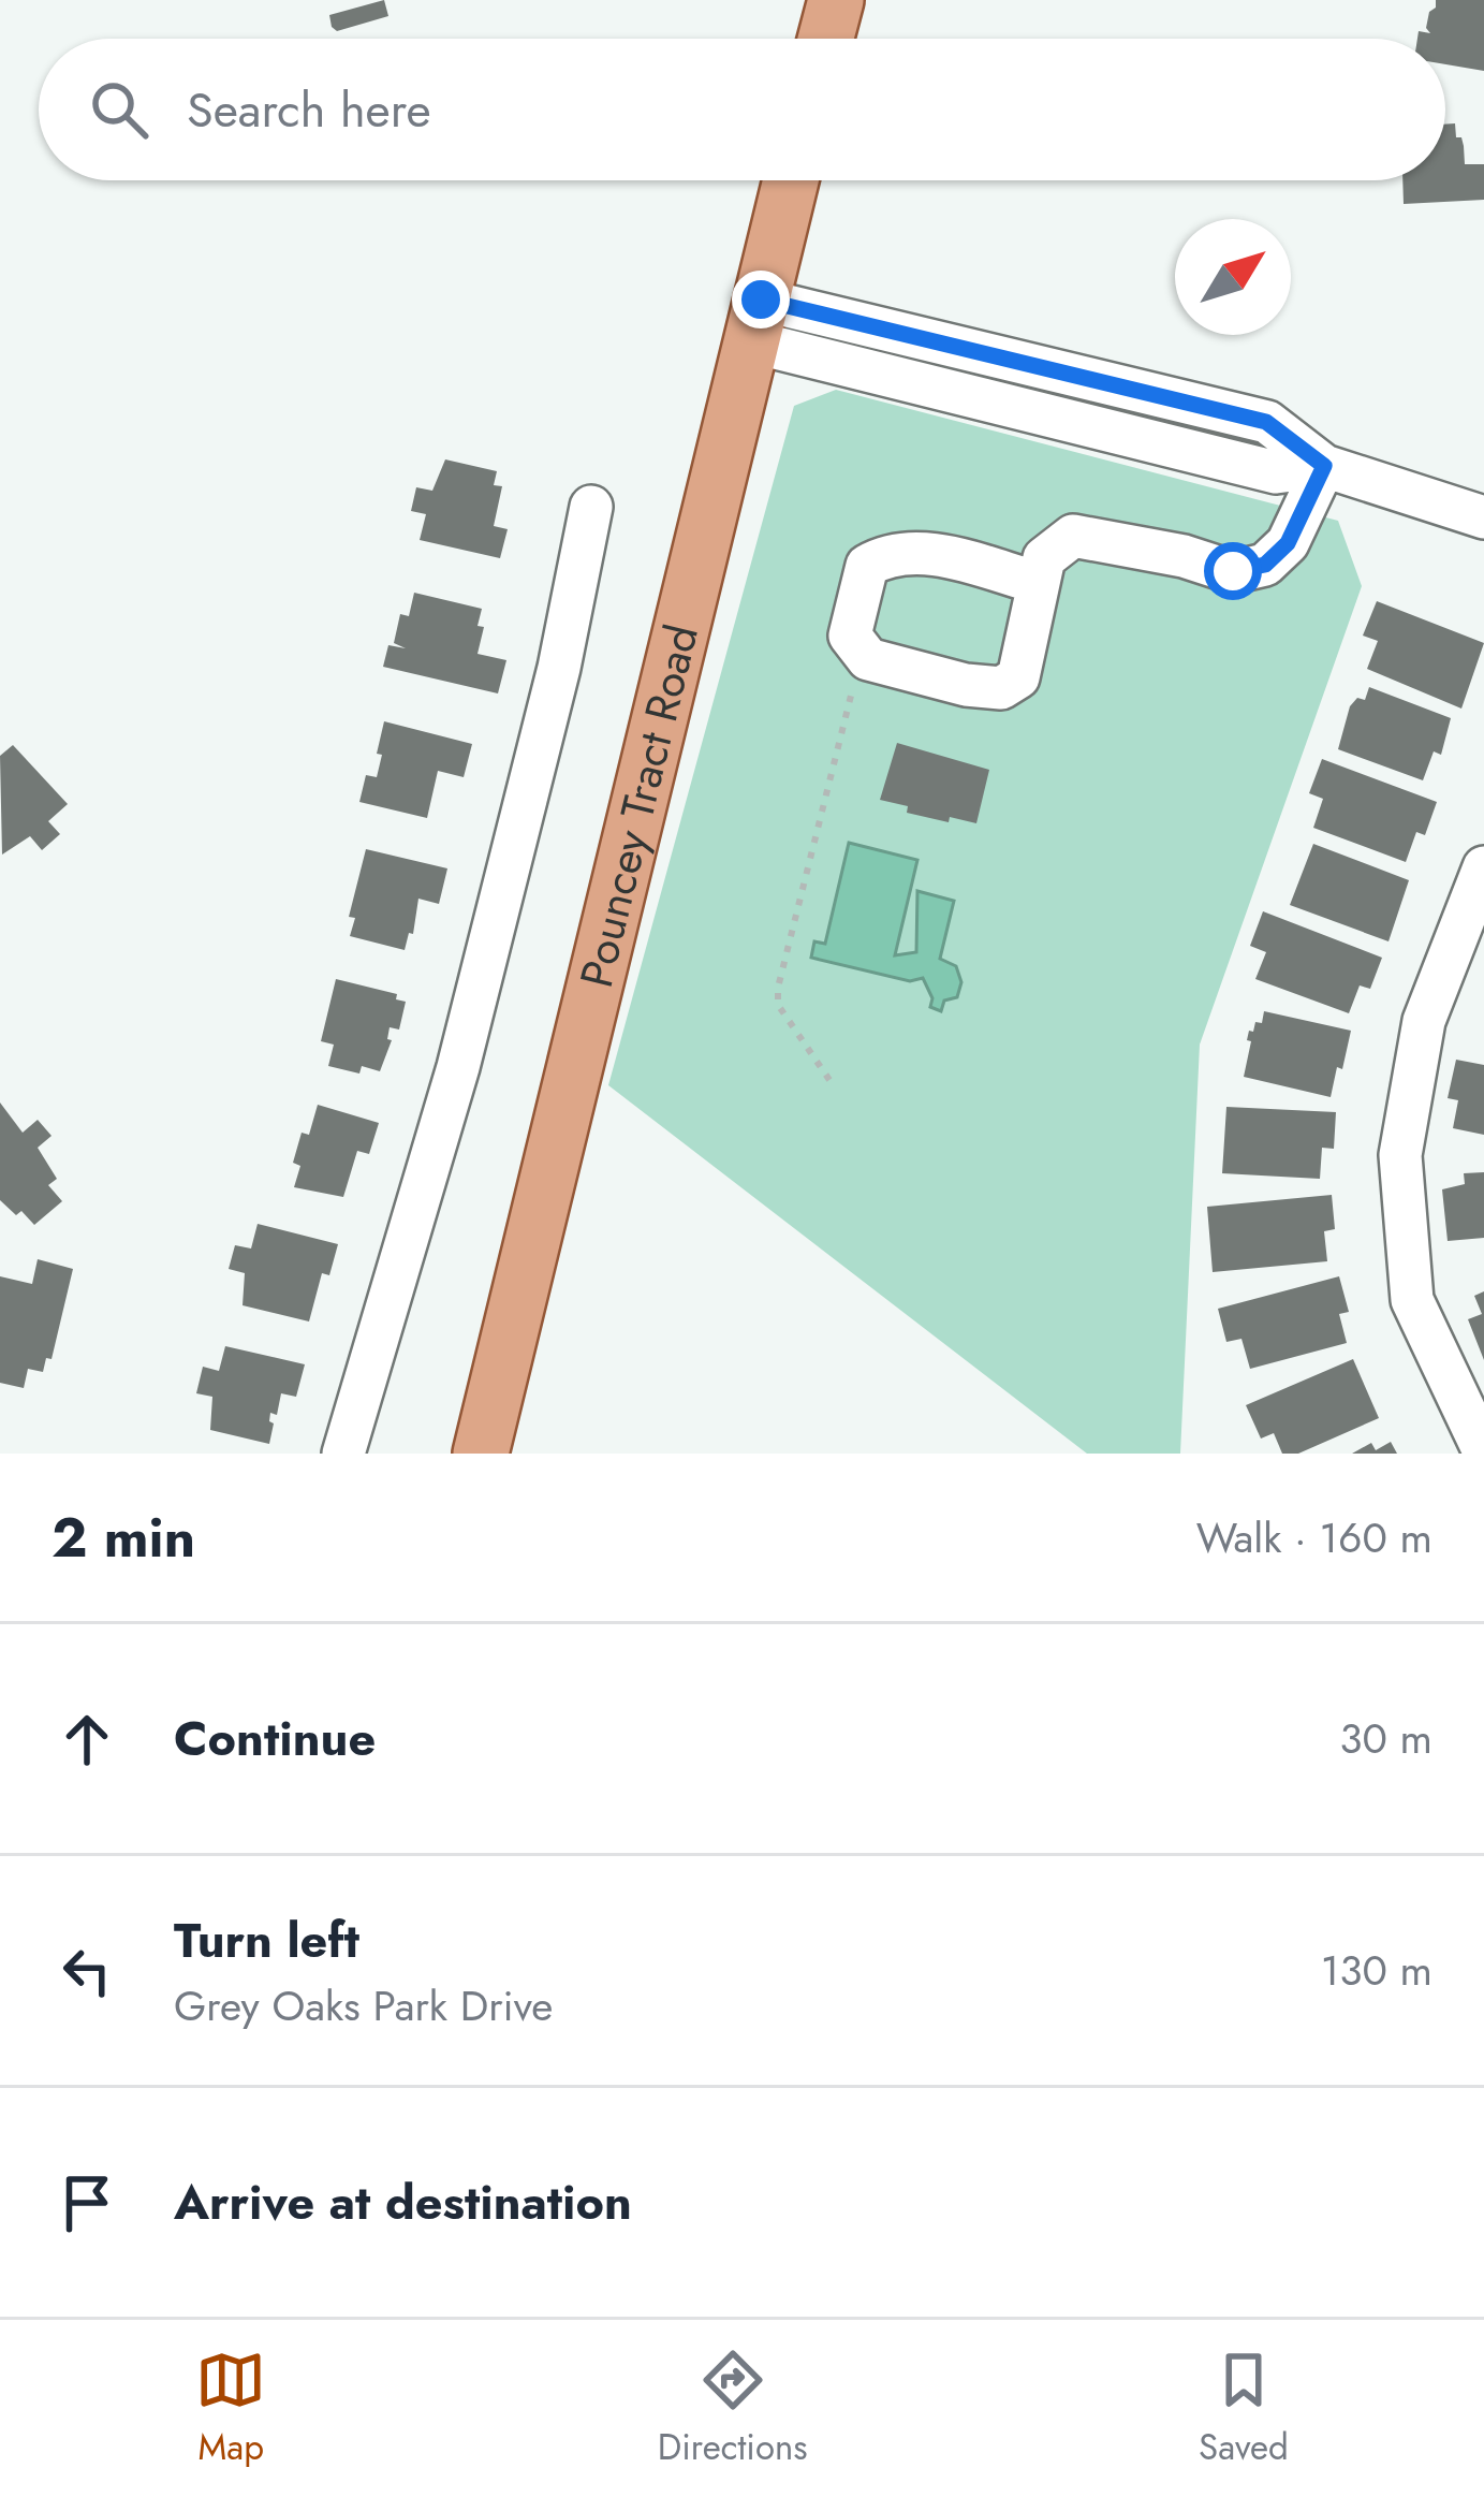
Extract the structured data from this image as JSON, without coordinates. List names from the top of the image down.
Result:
{
  "streets": {
    "main road": ["Pouncey Tract Road"]
  },
  "north": "top right",
  "page": {
    "search": "Search here",
    "heading": ["2 min", "Walk · 160 m"],
    "list": [
      ["Continue", "30 m"],
      ["Turn left", "Grey Oaks Park Drive", "130 m"],
      "Arrive at destination"
    ],
    "nav": ["Map", "Directions", "Saved"]
  }
}
